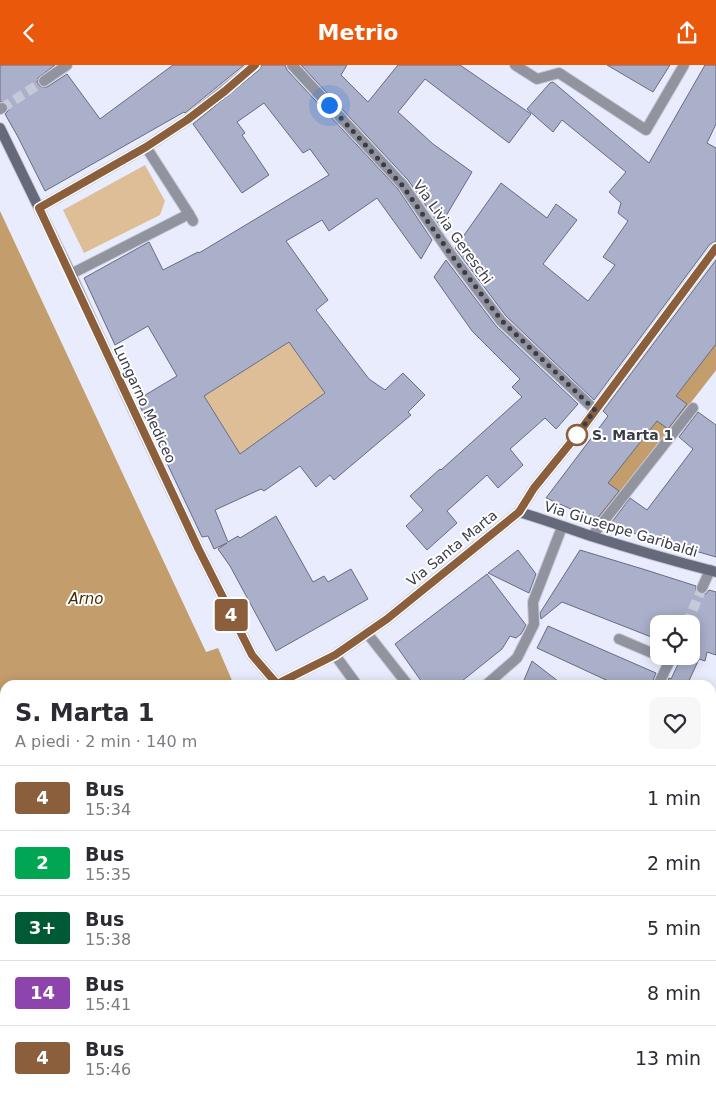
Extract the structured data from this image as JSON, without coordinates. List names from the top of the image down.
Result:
{
  "streets": {
    "street": [
      "Via Livia Gereschi",
      "Lungarno Mediceo",
      "Via Giuseppe Garibaldi",
      "Via Santa Marta"
    ]
  },
  "crossings": [
    ["Via Livia Gereschi", "Via Santa Marta"],
    ["Via Giuseppe Garibaldi", "Via Santa Marta"]
  ],
  "water": ["Arno"],
  "places": ["S. Marta 1"],
  "lines": ["bus line 4"],
  "page": {
    "header": "Metrio",
    "on_map": "4",
    "heading": ["S. Marta 1", "A piedi · 2 min · 140 m"],
    "list": [
      {
        "mark": "4",
        "name": "Bus",
        "note": "15:34",
        "value": "1 min"
      },
      {
        "mark": "2",
        "name": "Bus",
        "note": "15:35",
        "value": "2 min"
      },
      {
        "mark": "3+",
        "name": "Bus",
        "note": "15:38",
        "value": "5 min"
      },
      {
        "mark": "14",
        "name": "Bus",
        "note": "15:41",
        "value": "8 min"
      },
      {
        "mark": "4",
        "name": "Bus",
        "note": "15:46",
        "value": "13 min"
      }
    ]
  }
}
